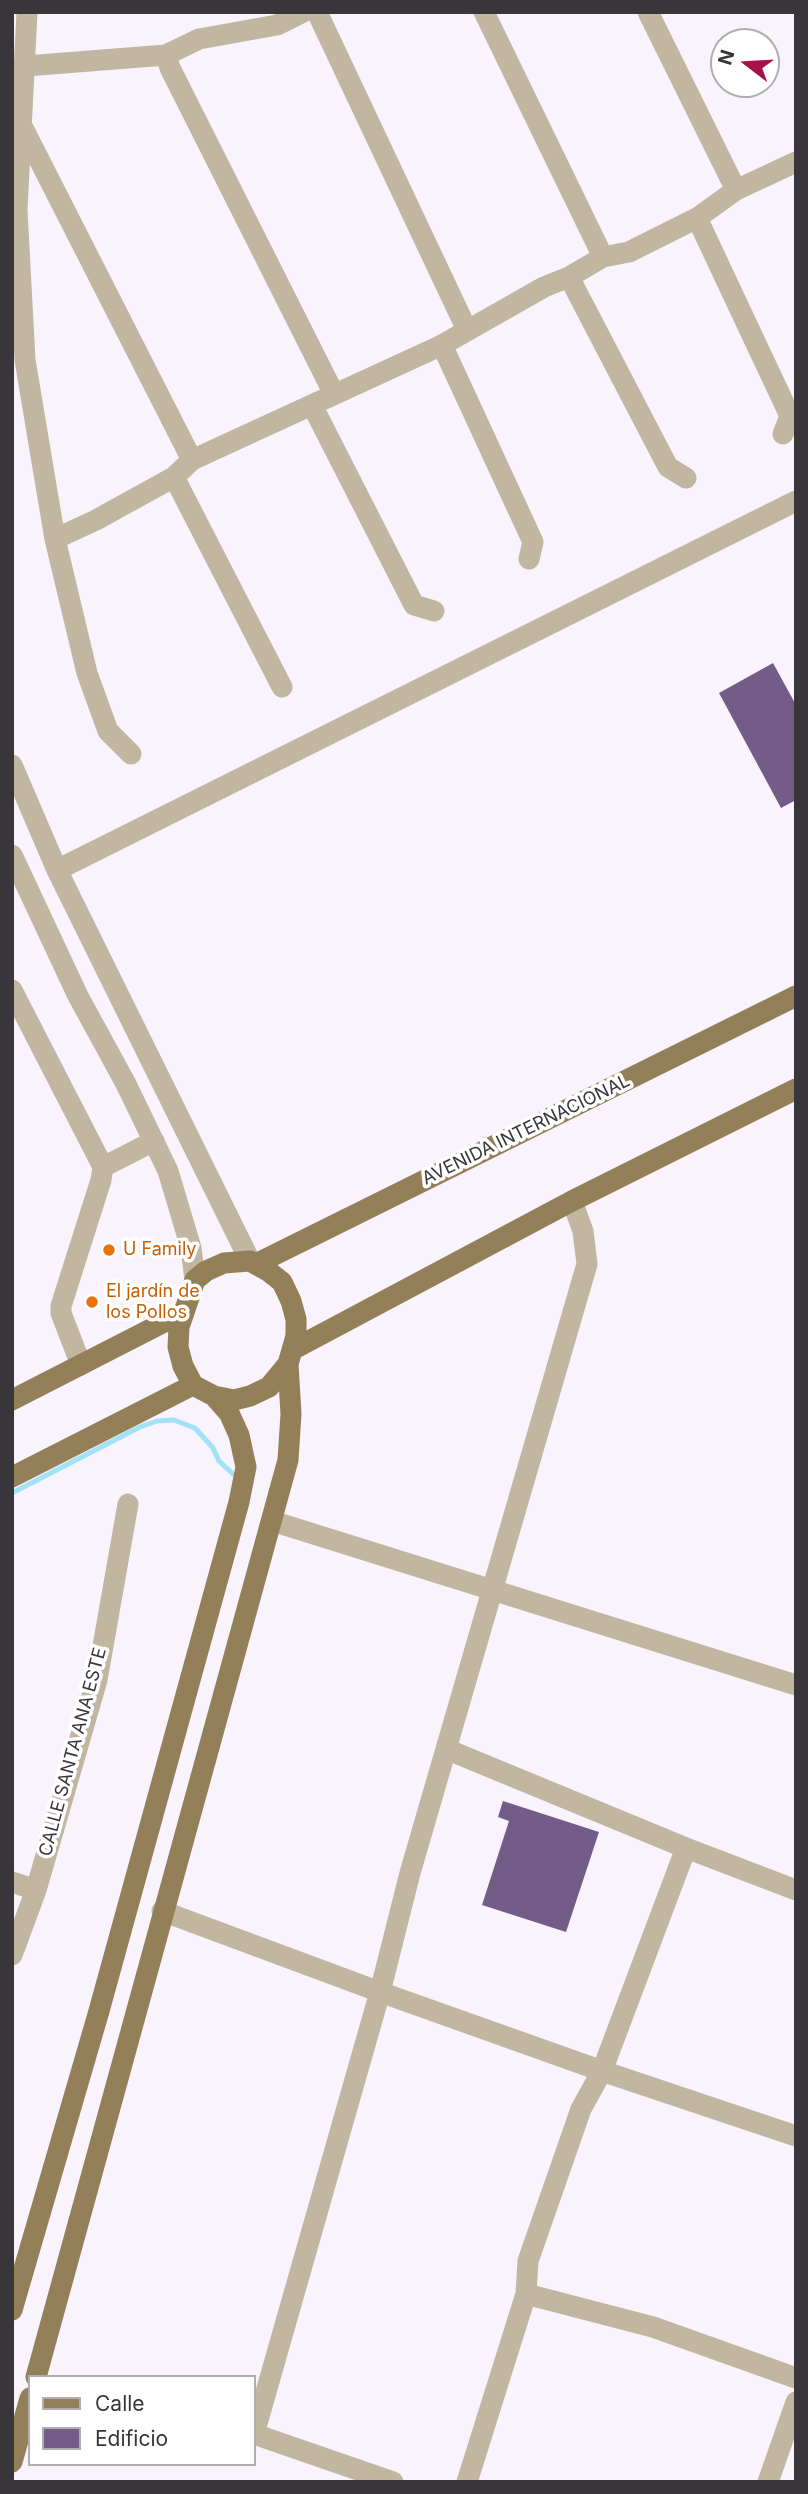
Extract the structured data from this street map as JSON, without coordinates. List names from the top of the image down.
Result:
{
  "streets": {
    "main road": ["AVENIDA INTERNACIONAL"],
    "street": ["CALLE SANTA ANA ESTE"]
  },
  "places": ["U Family", "El jardín de los Pollos"],
  "legend": ["Calle", "Edificio"],
  "north": "left"
}
